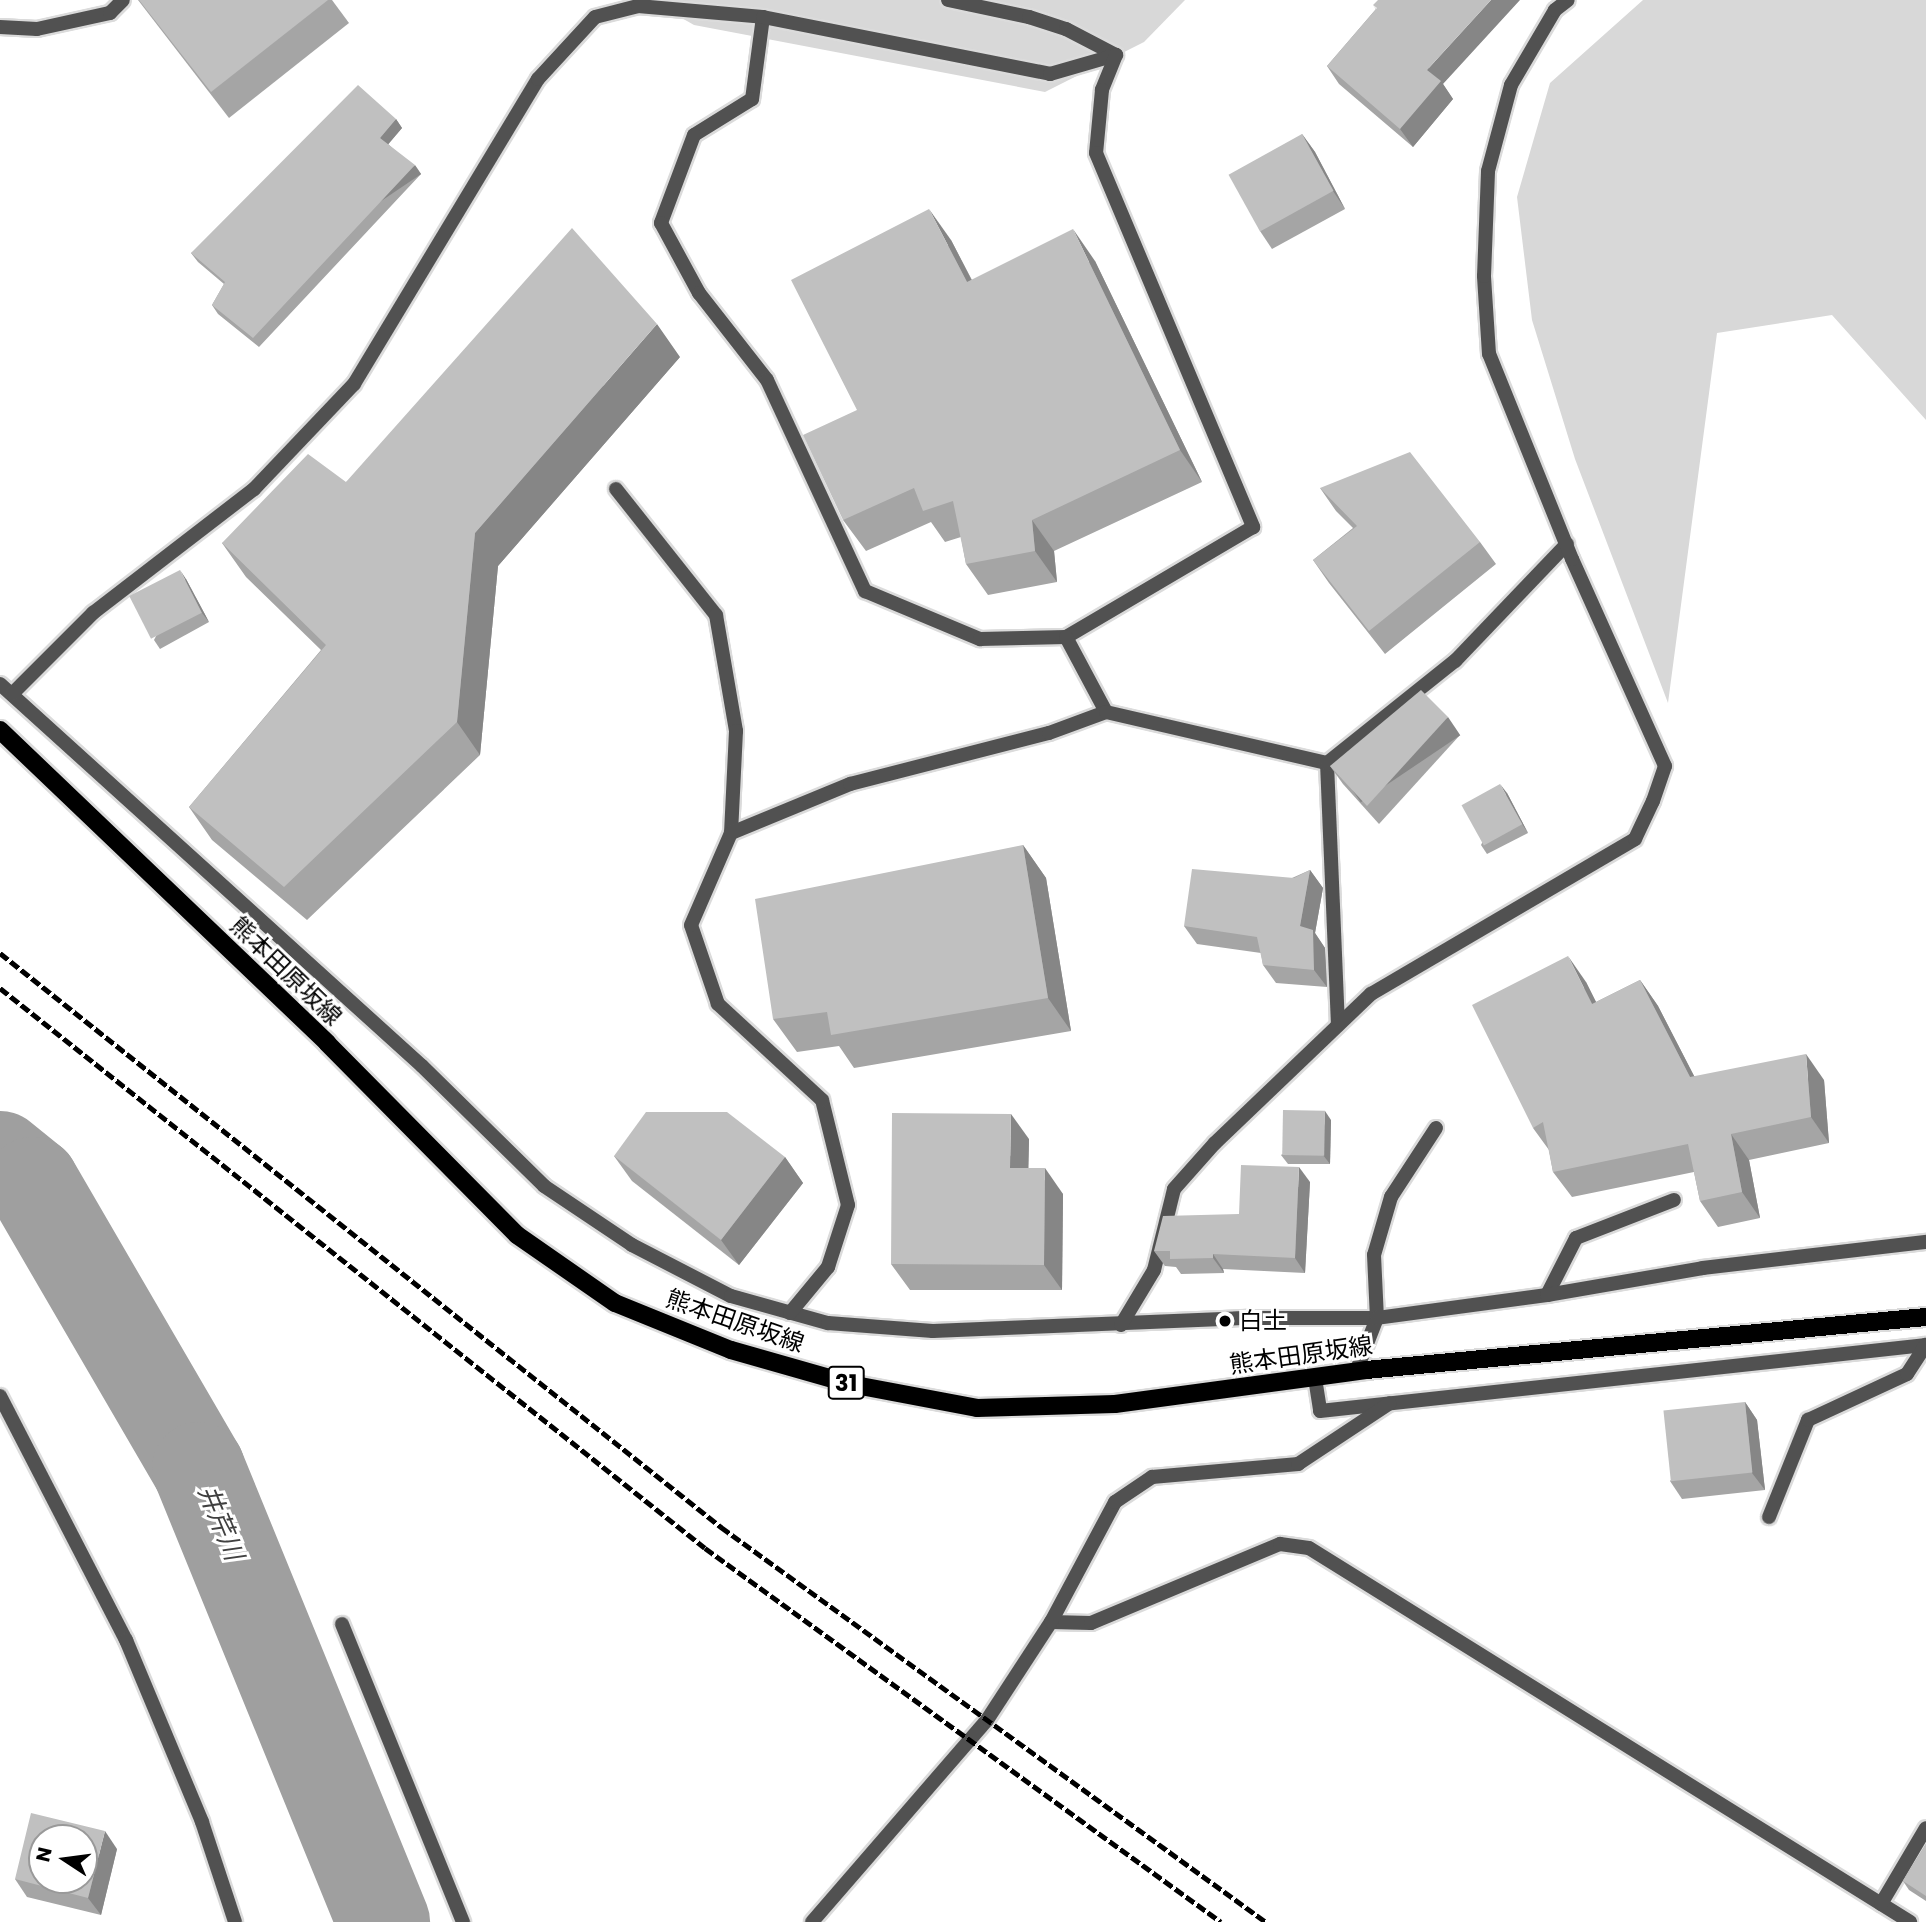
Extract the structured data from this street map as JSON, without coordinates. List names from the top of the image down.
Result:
{
  "streets": {
    "main road": ["熊本田原坂線", "31"]
  },
  "water": ["井芹川"],
  "places": ["白土"],
  "north": "left"
}
